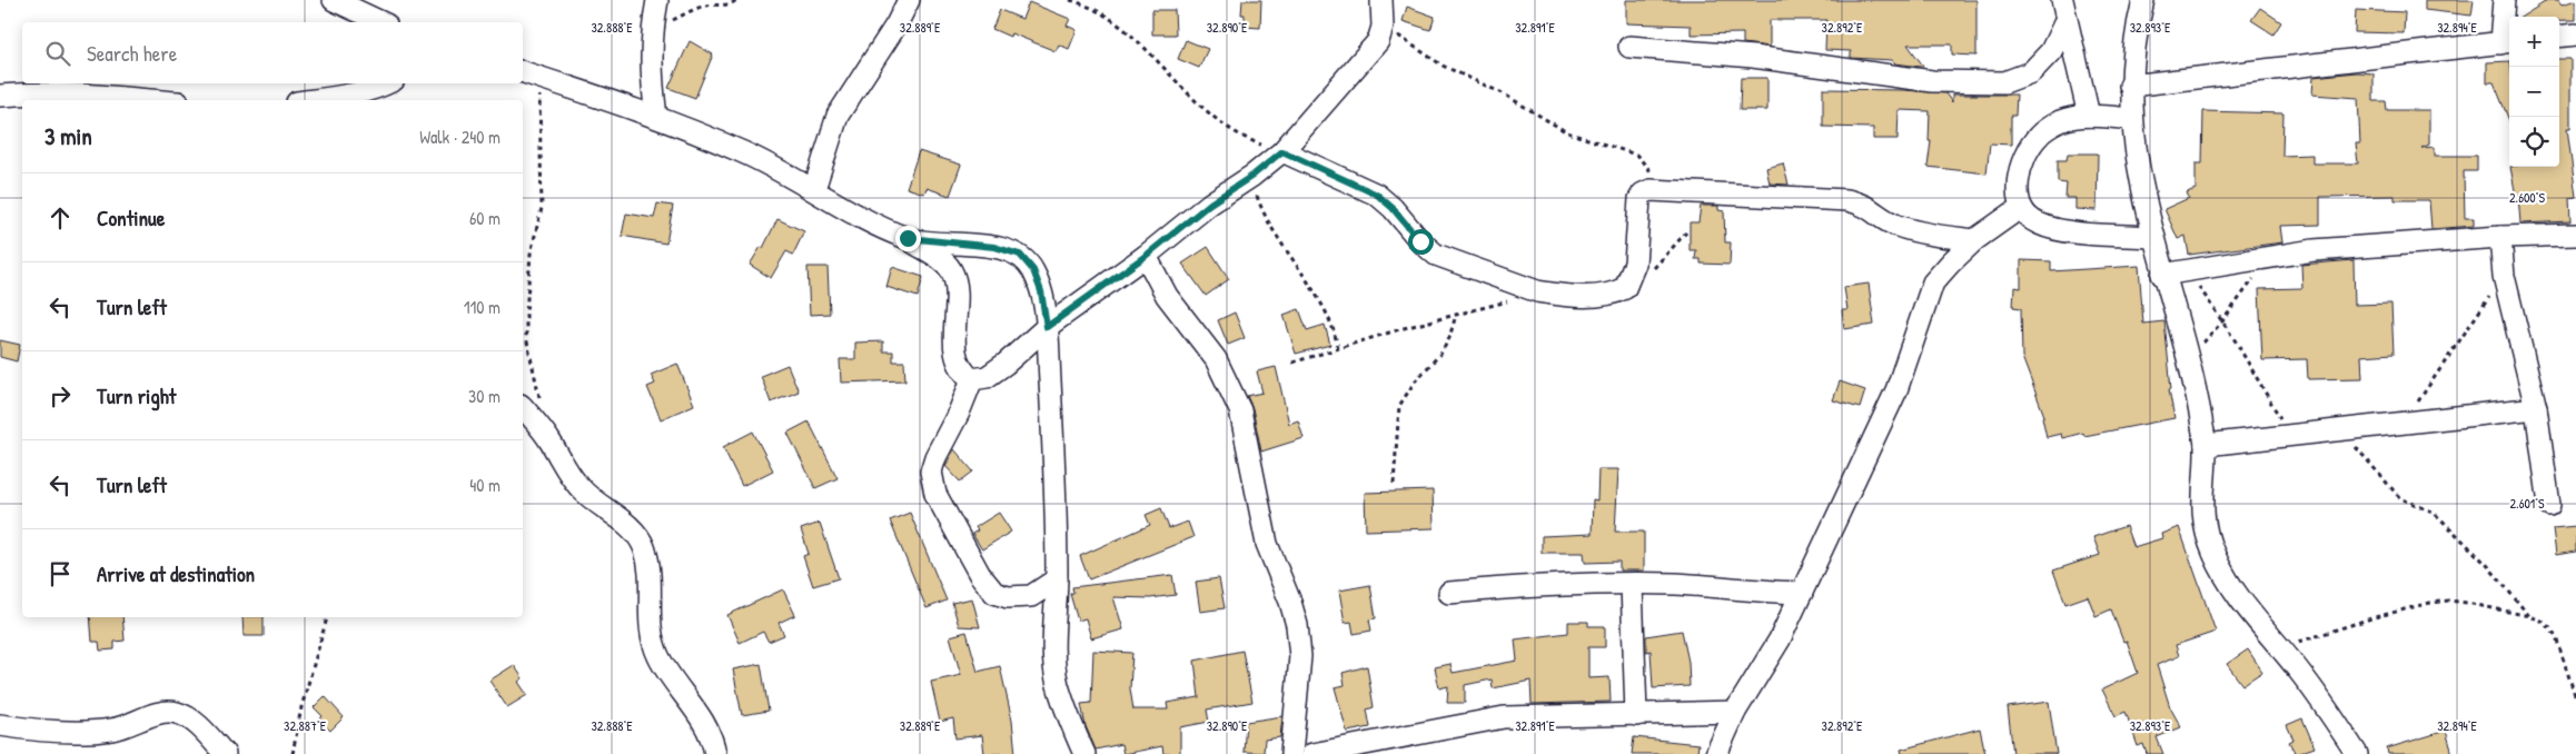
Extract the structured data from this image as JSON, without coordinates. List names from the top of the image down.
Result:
{
  "page": {
    "map_buttons": ["+", "−"],
    "search": "Search here",
    "heading": ["3 min", "Walk · 240 m"],
    "list": [
      ["Continue", "60 m"],
      ["Turn left", "110 m"],
      ["Turn right", "30 m"],
      ["Turn left", "40 m"],
      "Arrive at destination"
    ]
  },
  "coordinates": [
    "32.888°E",
    "32.889°E",
    "32.890°E",
    "32.891°E",
    "32.892°E",
    "32.893°E",
    "32.894°E",
    "2.600°S",
    "2.601°S",
    "32.887°E"
  ]
}
